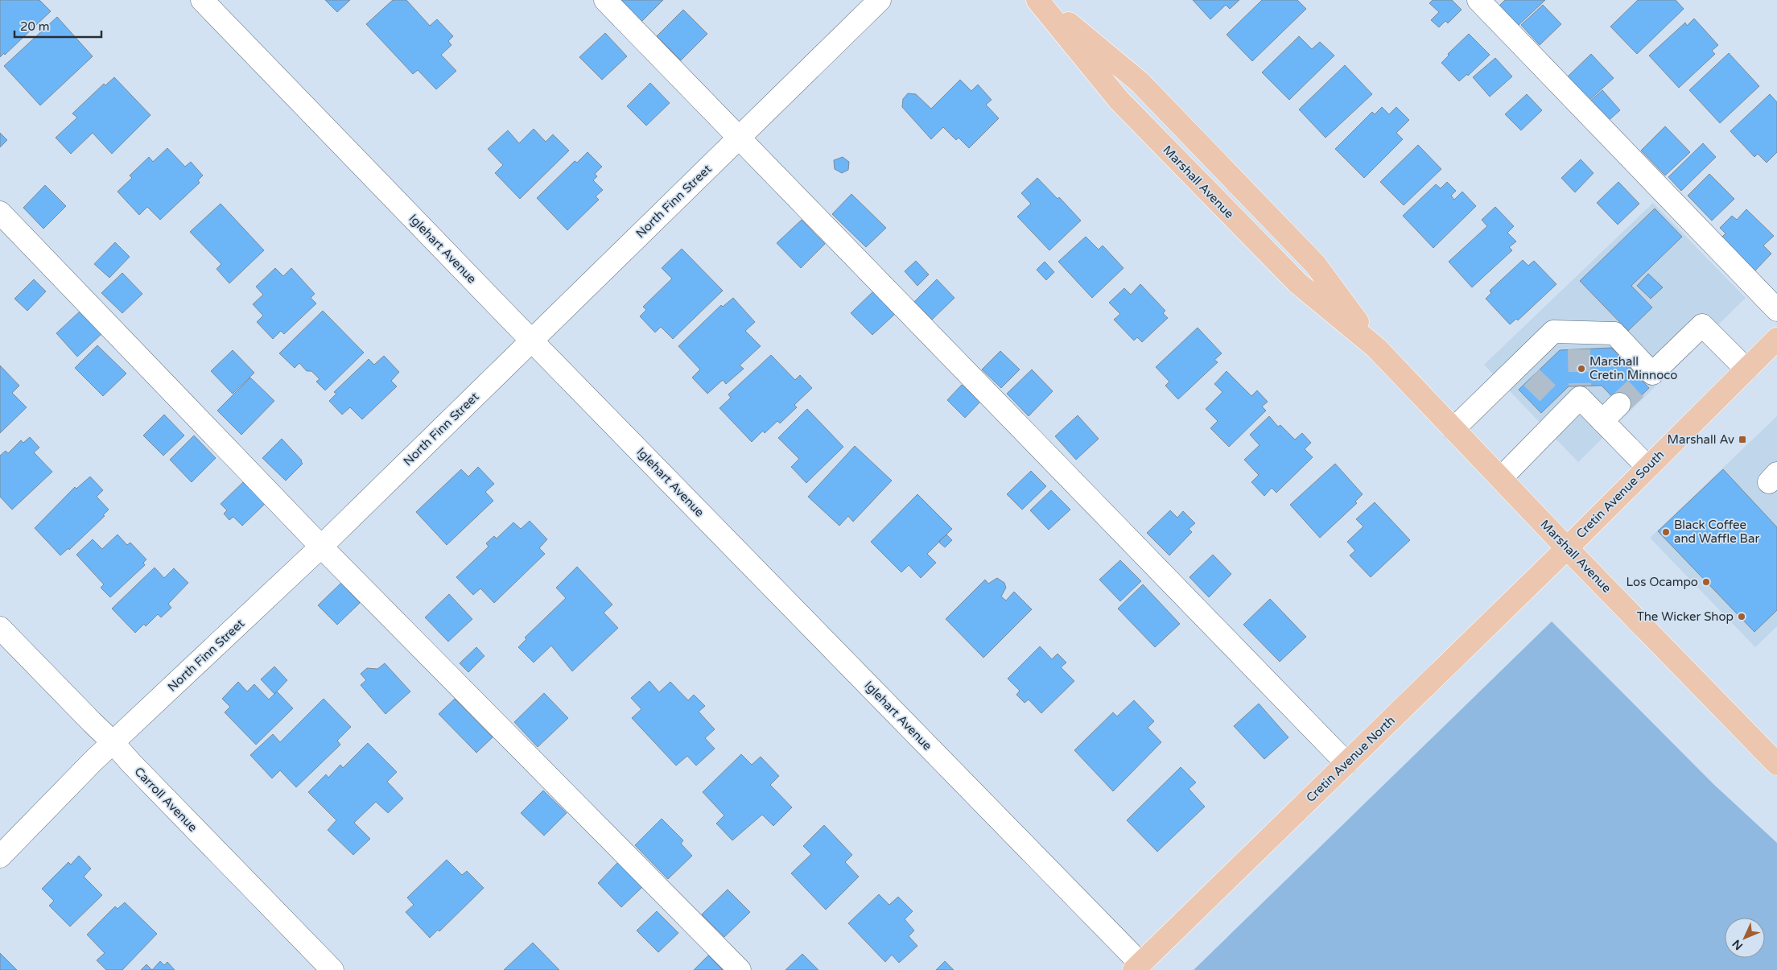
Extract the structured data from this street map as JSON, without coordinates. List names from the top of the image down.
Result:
{
  "streets": {
    "main road": ["Marshall Avenue", "Cretin Avenue South", "Cretin Avenue North"],
    "street": ["North Finn Street", "Iglehart Avenue", "Carroll Avenue"]
  },
  "crossings": [
    ["Marshall Avenue", "Cretin Avenue South"],
    ["Marshall Avenue", "Cretin Avenue North"],
    ["North Finn Street", "Iglehart Avenue"],
    ["North Finn Street", "Carroll Avenue"],
    ["Iglehart Avenue", "Cretin Avenue North"],
    ["Cretin Avenue South", "Cretin Avenue North"]
  ],
  "places": {
    "other": [
      "Marshall Cretin Minnoco",
      "Black Coffee and Waffle Bar",
      "Los Ocampo",
      "The Wicker Shop"
    ],
    "transit": ["Marshall Av"]
  },
  "scale_bar": "20 m",
  "north": "bottom left"
}
